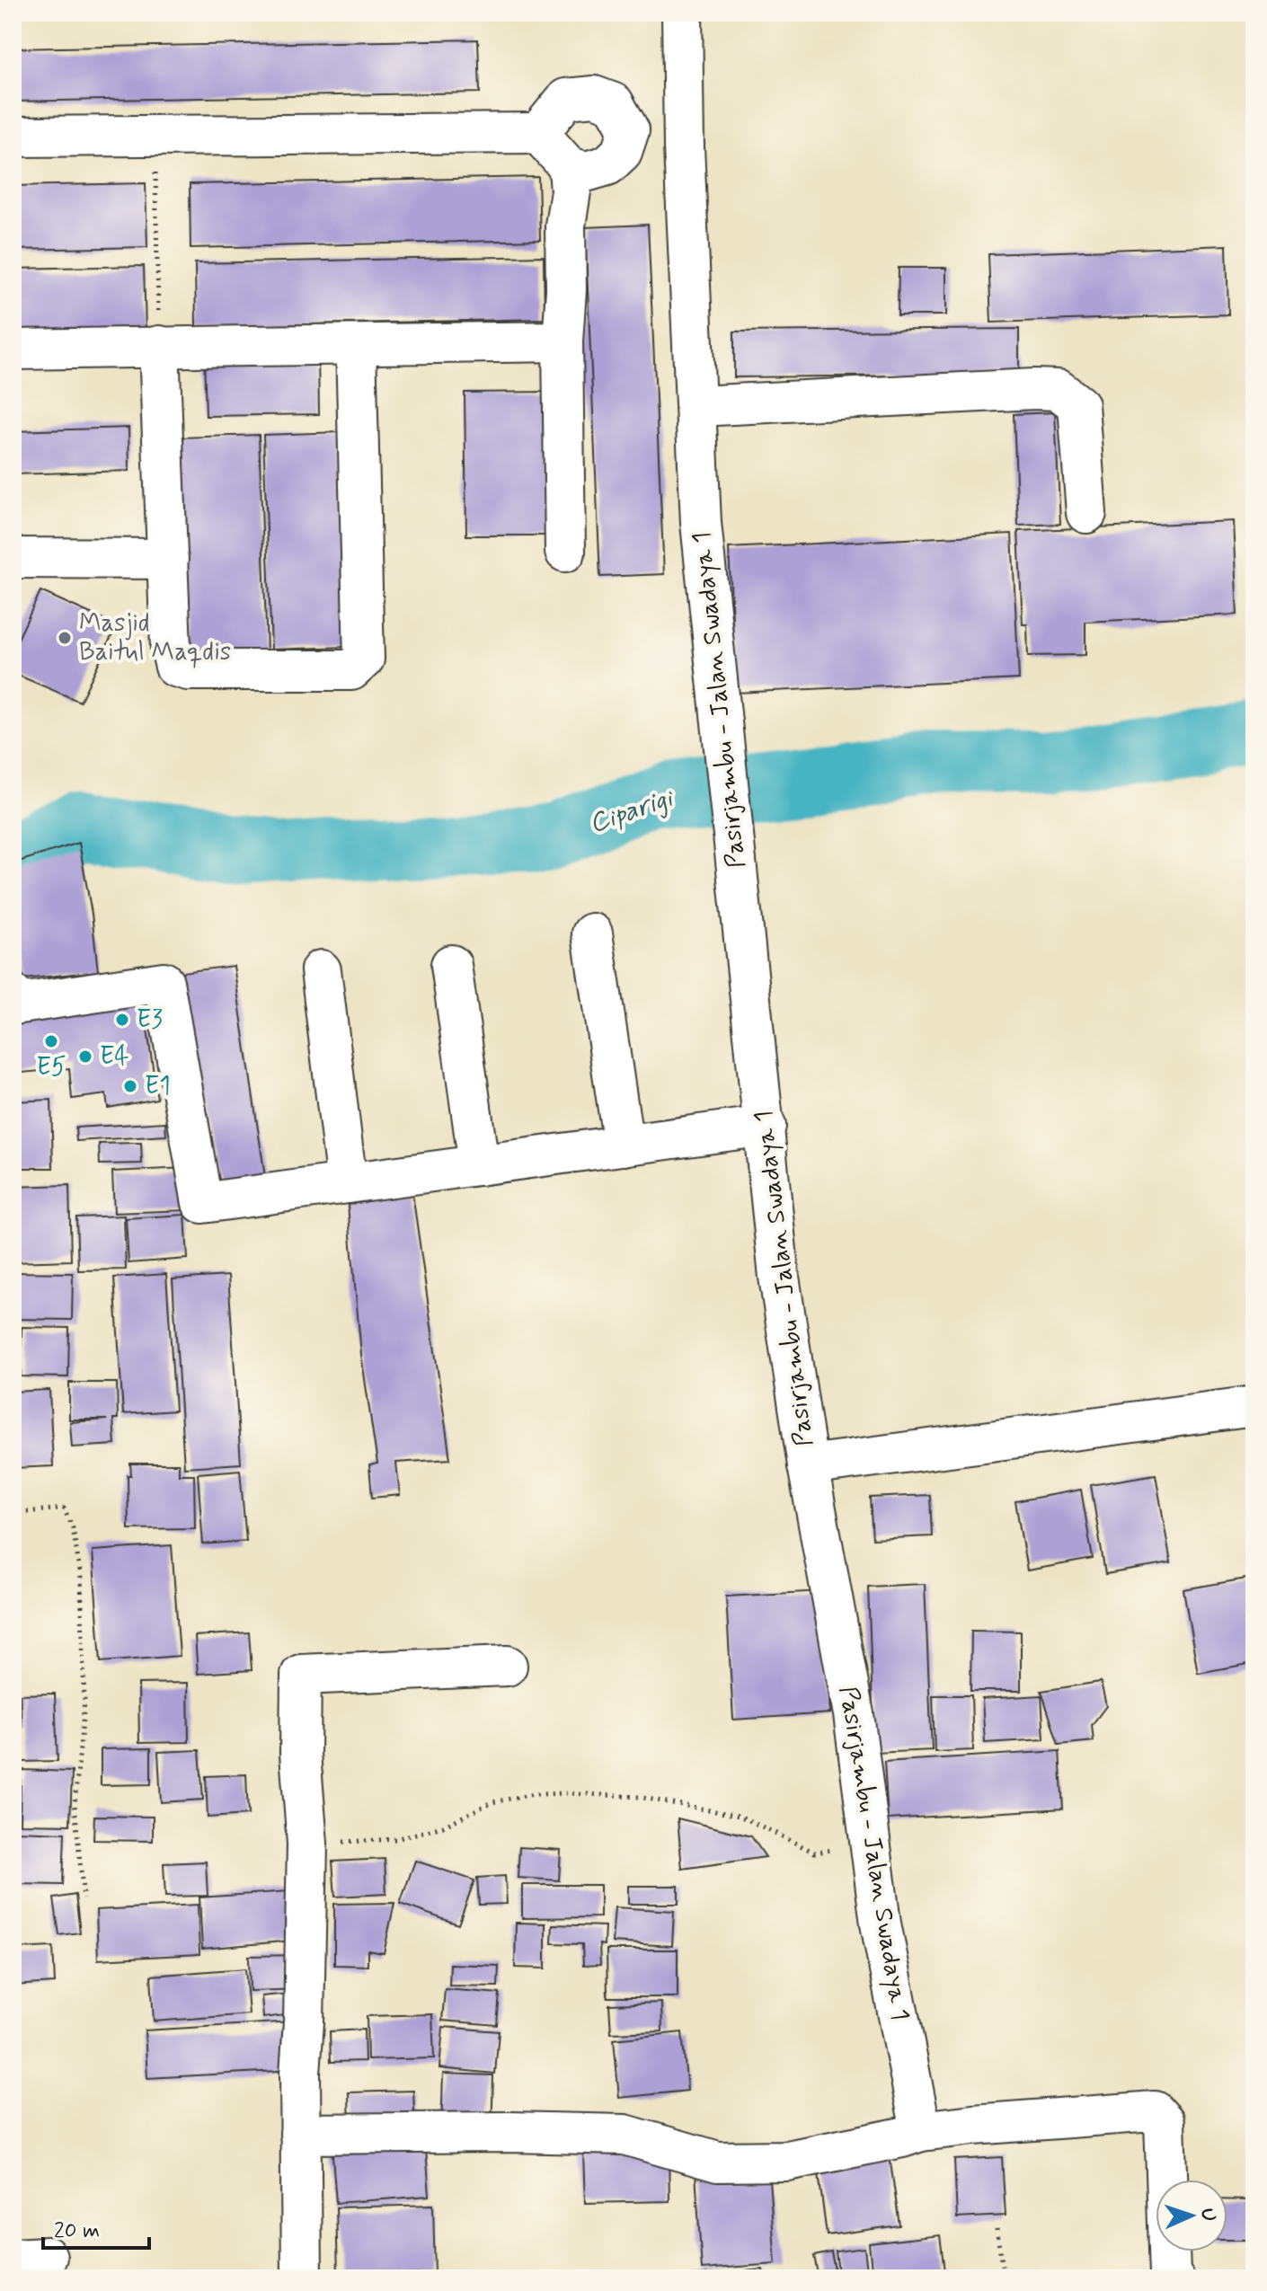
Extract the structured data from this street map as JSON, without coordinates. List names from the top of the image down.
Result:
{
  "streets": {
    "street": ["Pasirjambu - Jalan Swadaya 1"]
  },
  "water": ["Ciparigi"],
  "places": [
    "Masjid Baitul Maqdis",
    "E3",
    "E5",
    "E4",
    "E1"
  ],
  "scale_bar": "20 m",
  "north": "right"
}
